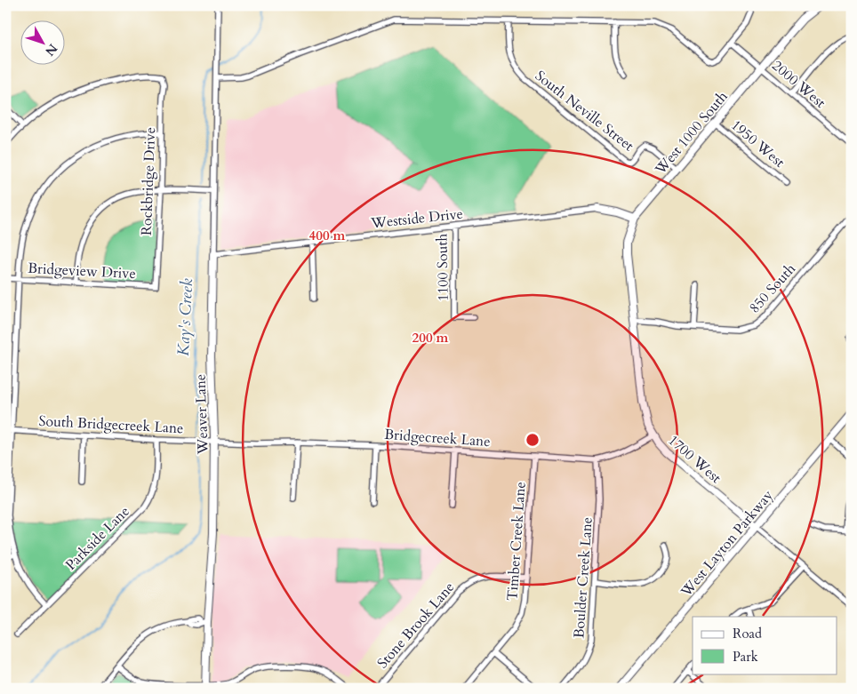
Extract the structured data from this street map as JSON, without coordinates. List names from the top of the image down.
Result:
{
  "streets": {
    "street": [
      "2000 West",
      "South Neville Street",
      "West 1000 South",
      "1950 West",
      "Rockbridge Drive",
      "Westside Drive",
      "1100 South",
      "Bridgeview Drive",
      "850 South",
      "Weaver Lane",
      "South Bridgecreek Lane",
      "Bridgecreek Lane",
      "1700 West",
      "Parkside Lane",
      "Timber Creek Lane",
      "West Layton Parkway",
      "Boulder Creek Lane",
      "Stone Brook Lane"
    ]
  },
  "crossings": [
    ["2000 West", "West 1000 South"],
    ["South Neville Street", "West 1000 South"],
    ["West 1000 South", "1950 West"],
    ["West 1000 South", "1700 West"],
    ["Rockbridge Drive", "Bridgeview Drive"],
    ["Westside Drive", "1100 South"],
    ["Westside Drive", "Weaver Lane"],
    ["850 South", "1700 West"],
    ["Weaver Lane", "South Bridgecreek Lane"],
    ["Weaver Lane", "Bridgecreek Lane"],
    ["South Bridgecreek Lane", "Bridgecreek Lane"],
    ["South Bridgecreek Lane", "Parkside Lane"],
    ["Bridgecreek Lane", "1700 West"],
    ["Bridgecreek Lane", "Timber Creek Lane"],
    ["Bridgecreek Lane", "Boulder Creek Lane"],
    ["1700 West", "West Layton Parkway"],
    ["Timber Creek Lane", "Stone Brook Lane"]
  ],
  "water": ["Kay's Creek"],
  "legend": ["Road", "Park"],
  "north": "bottom right",
  "rings": ["400 m", "200 m"]
}
